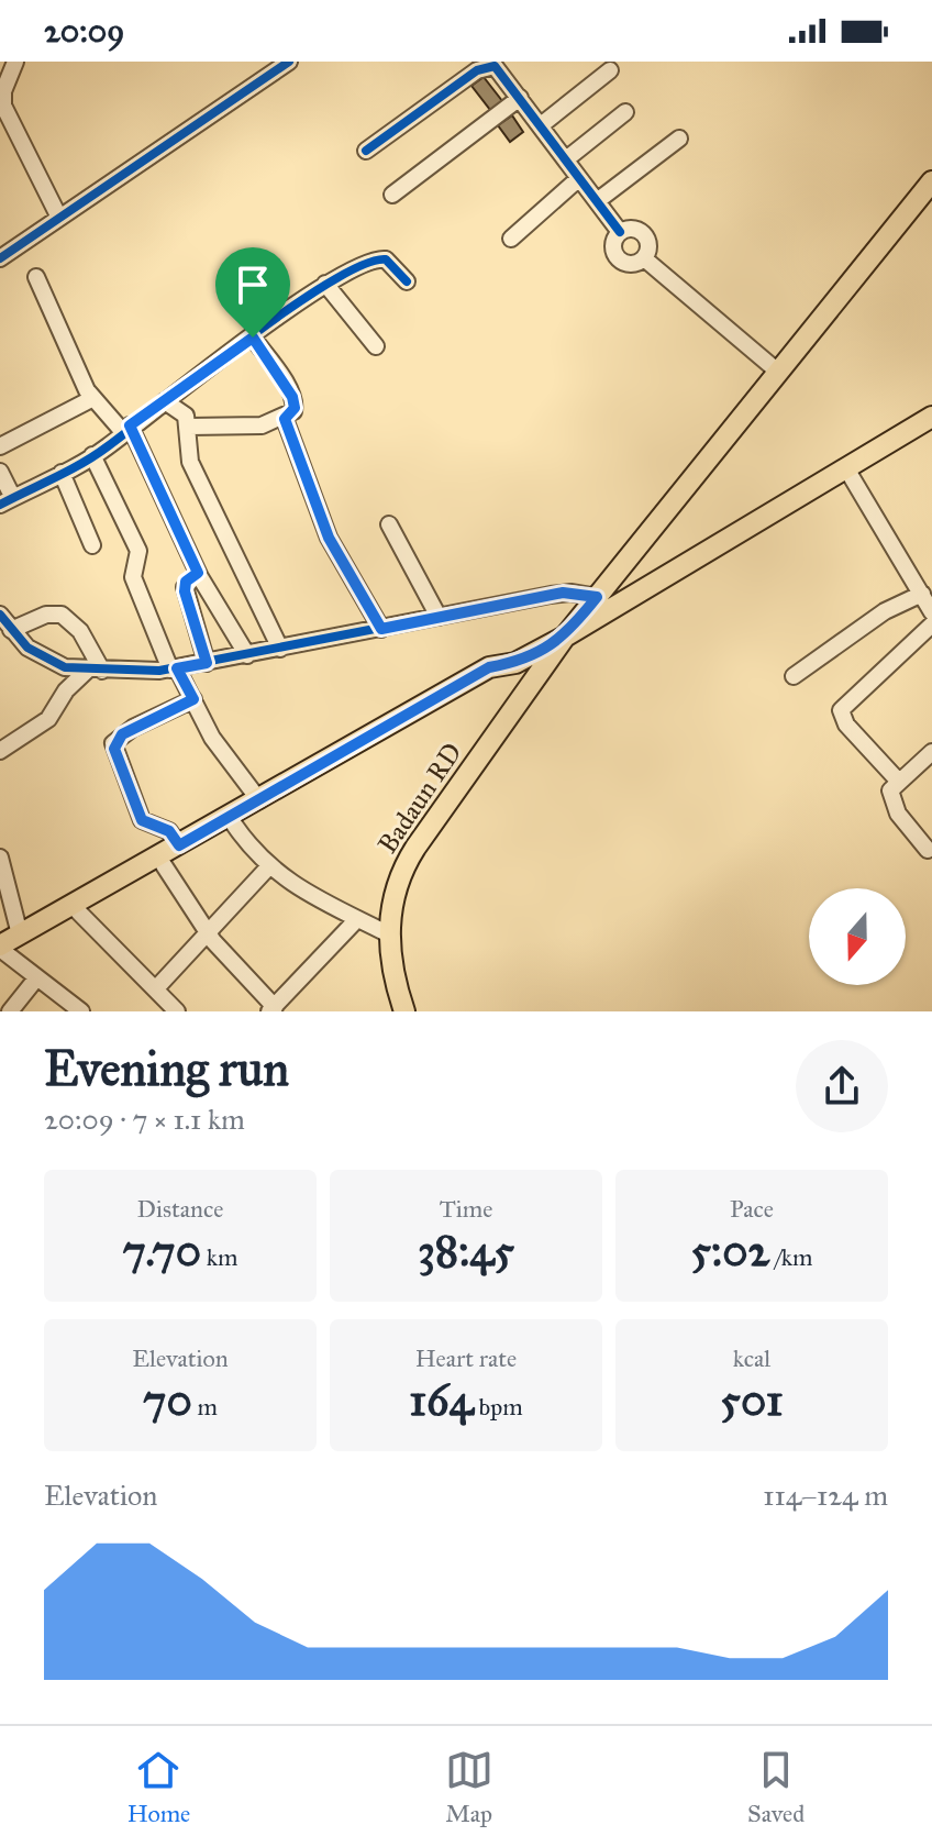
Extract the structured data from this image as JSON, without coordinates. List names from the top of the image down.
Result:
{
  "streets": {
    "main road": ["Badaun RD"]
  },
  "north": "bottom",
  "page": {
    "status": "20:09",
    "heading": ["Evening run", "20:09 · 7 × 1.1 km"],
    "stats": [
      ["Distance", "7.70 km"],
      ["Time", "38:45"],
      ["Pace", "5:02 /km"],
      ["Elevation", "70 m"],
      ["Heart rate", "164 bpm"],
      ["kcal", "501"]
    ],
    "chart": ["Elevation", "114–124 m"],
    "tabs": ["Home", "Map", "Saved"]
  }
}
